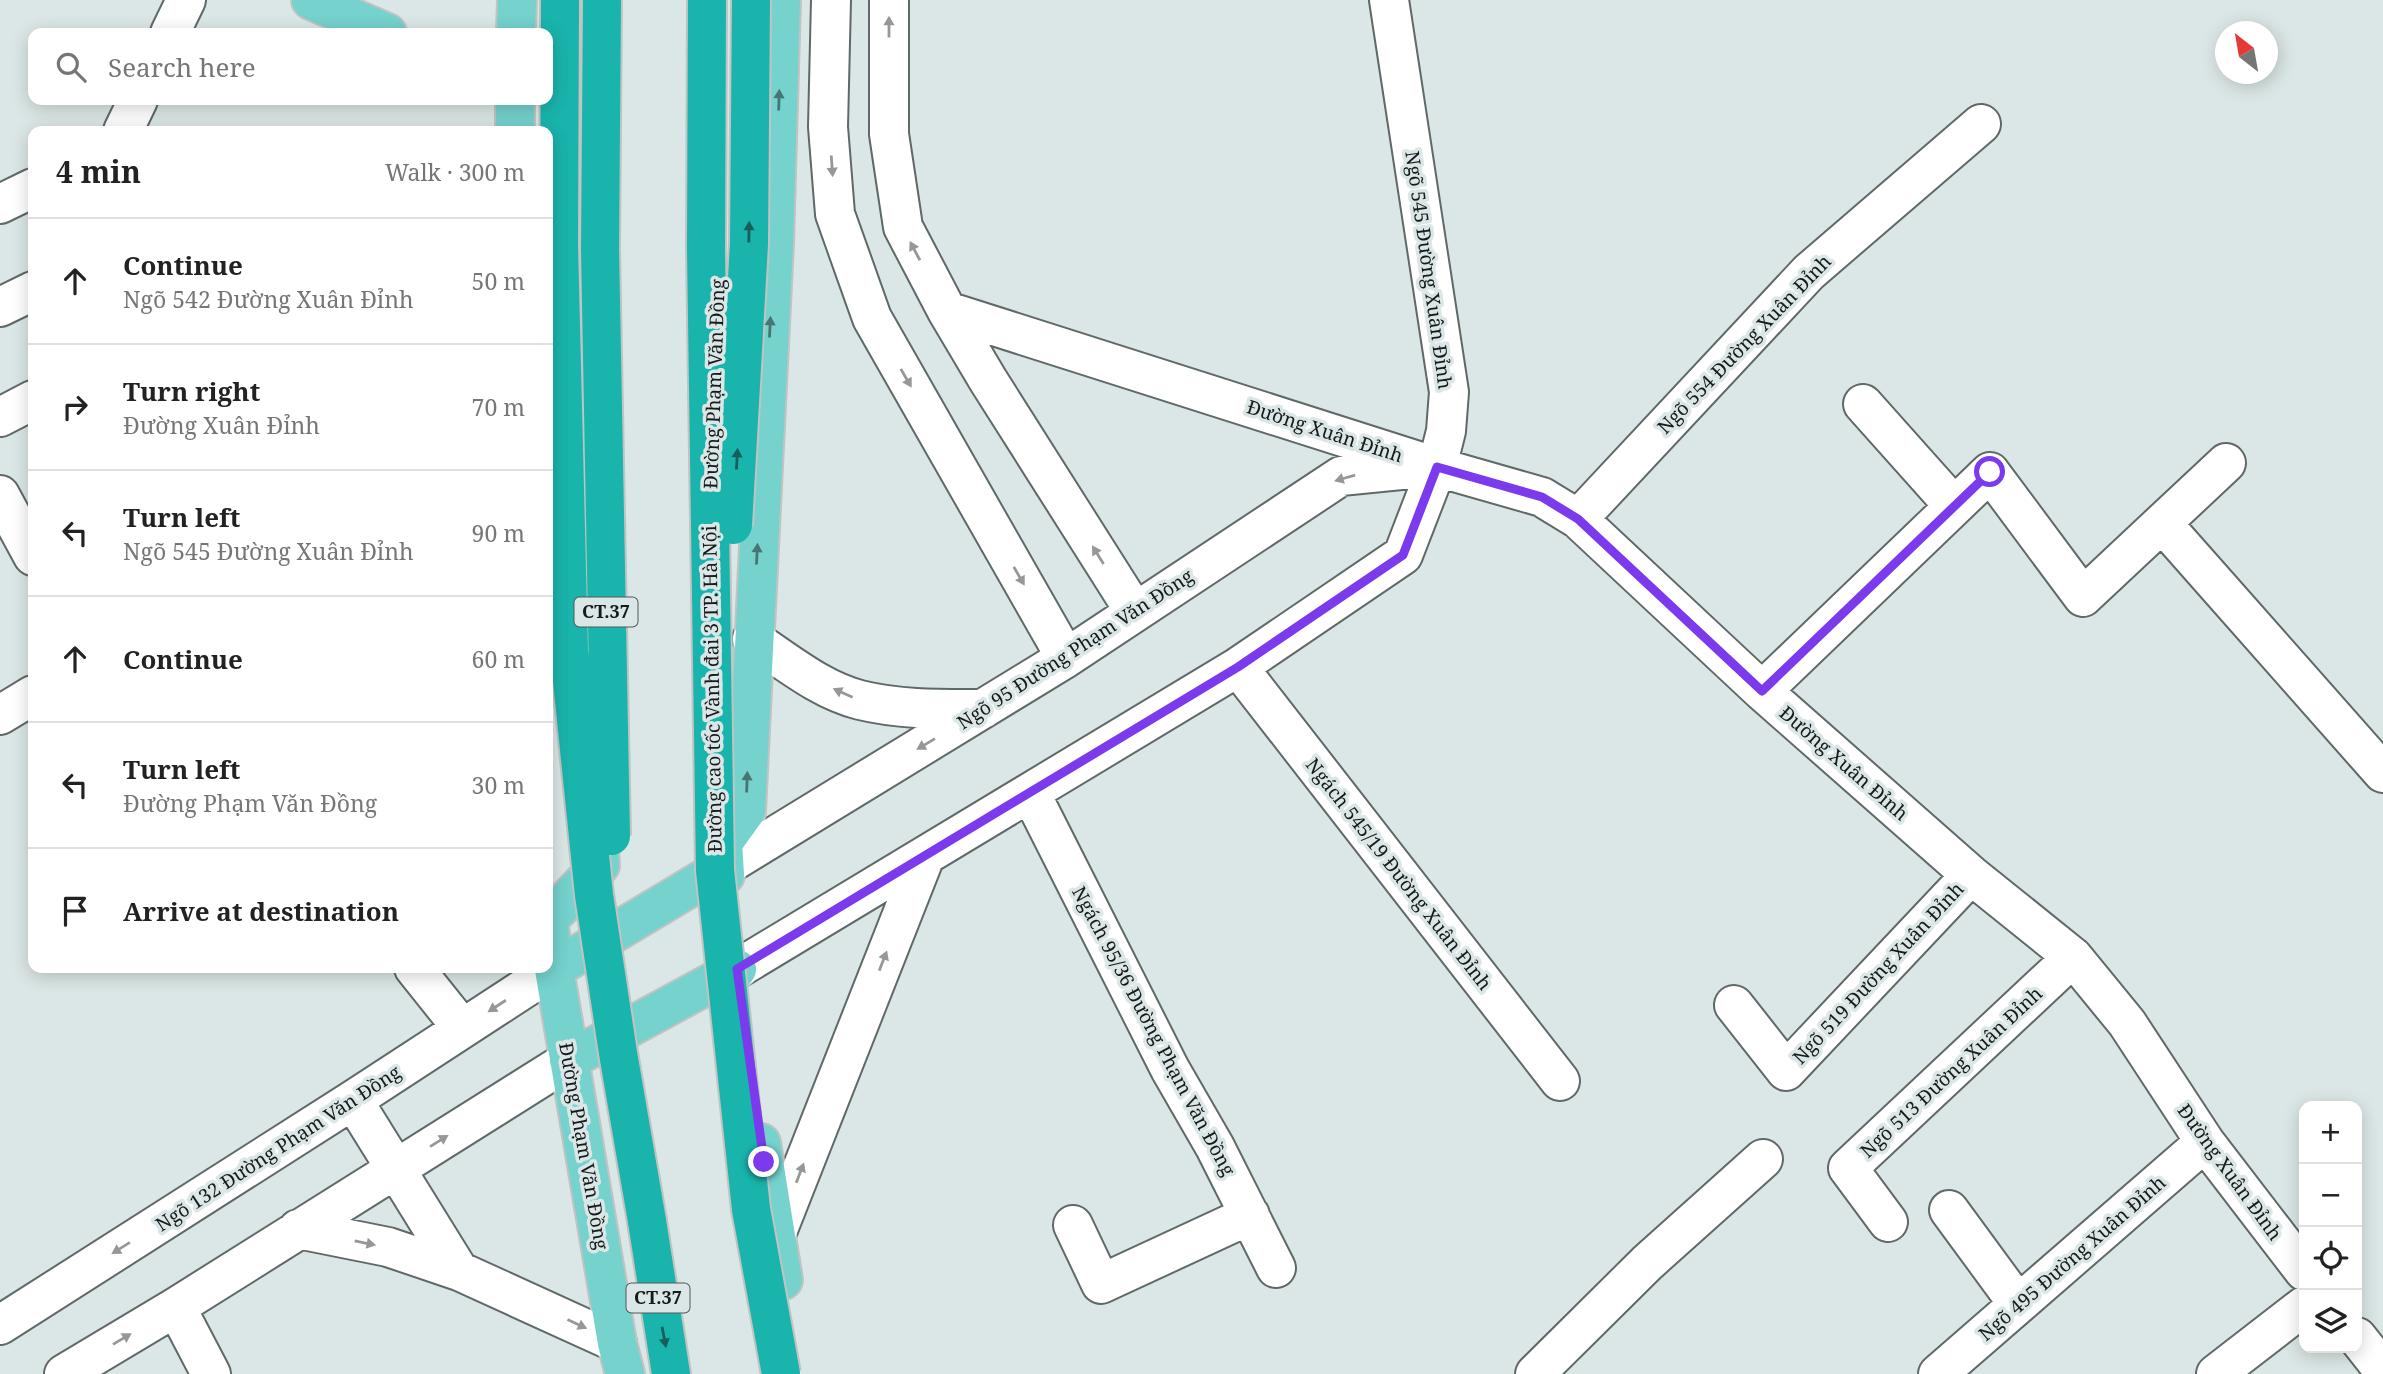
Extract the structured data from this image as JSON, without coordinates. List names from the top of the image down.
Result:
{
  "streets": {
    "highway": ["CT.37", "Đường cao tốc Vành đai 3 TP. Hà Nội"],
    "main road": ["Đường Phạm Văn Đồng"],
    "street": [
      "Ngõ 545 Đường Xuân Đỉnh",
      "Ngõ 554 Đường Xuân Đỉnh",
      "Đường Xuân Đỉnh",
      "Ngõ 95 Đường Phạm Văn Đồng",
      "Ngách 545/19 Đường Xuân Đỉnh",
      "Ngõ 519 Đường Xuân Đỉnh",
      "Ngách 95/36 Đường Phạm Văn Đồng",
      "Ngõ 513 Đường Xuân Đỉnh",
      "Ngõ 132 Đường Phạm Văn Đồng",
      "Ngõ 495 Đường Xuân Đỉnh"
    ]
  },
  "crossings": [
    ["Ngõ 545 Đường Xuân Đỉnh", "Đường Xuân Đỉnh"],
    ["Ngõ 545 Đường Xuân Đỉnh", "Ngõ 95 Đường Phạm Văn Đồng"],
    ["Ngõ 545 Đường Xuân Đỉnh", "Ngách 545/19 Đường Xuân Đỉnh"],
    ["Ngõ 545 Đường Xuân Đỉnh", "Ngách 95/36 Đường Phạm Văn Đồng"],
    ["Ngõ 554 Đường Xuân Đỉnh", "Đường Xuân Đỉnh"],
    ["Đường Phạm Văn Đồng", "Ngõ 95 Đường Phạm Văn Đồng"],
    ["Đường Phạm Văn Đồng", "Đường cao tốc Vành đai 3 TP. Hà Nội"],
    ["Đường Xuân Đỉnh", "Ngõ 95 Đường Phạm Văn Đồng"],
    ["Đường Xuân Đỉnh", "Ngõ 519 Đường Xuân Đỉnh"],
    ["Đường Xuân Đỉnh", "Ngõ 513 Đường Xuân Đỉnh"],
    ["Đường Xuân Đỉnh", "Ngõ 495 Đường Xuân Đỉnh"],
    ["Ngõ 95 Đường Phạm Văn Đồng", "Đường cao tốc Vành đai 3 TP. Hà Nội"]
  ],
  "north": "top left",
  "page": {
    "search": "Search here",
    "heading": ["4 min", "Walk · 300 m"],
    "list": [
      ["Continue", "Ngõ 542 Đường Xuân Đỉnh", "50 m"],
      ["Turn right", "Đường Xuân Đỉnh", "70 m"],
      ["Turn left", "Ngõ 545 Đường Xuân Đỉnh", "90 m"],
      ["Continue", "60 m"],
      ["Turn left", "Đường Phạm Văn Đồng", "30 m"],
      "Arrive at destination"
    ],
    "map_buttons": ["+", "−"]
  }
}
